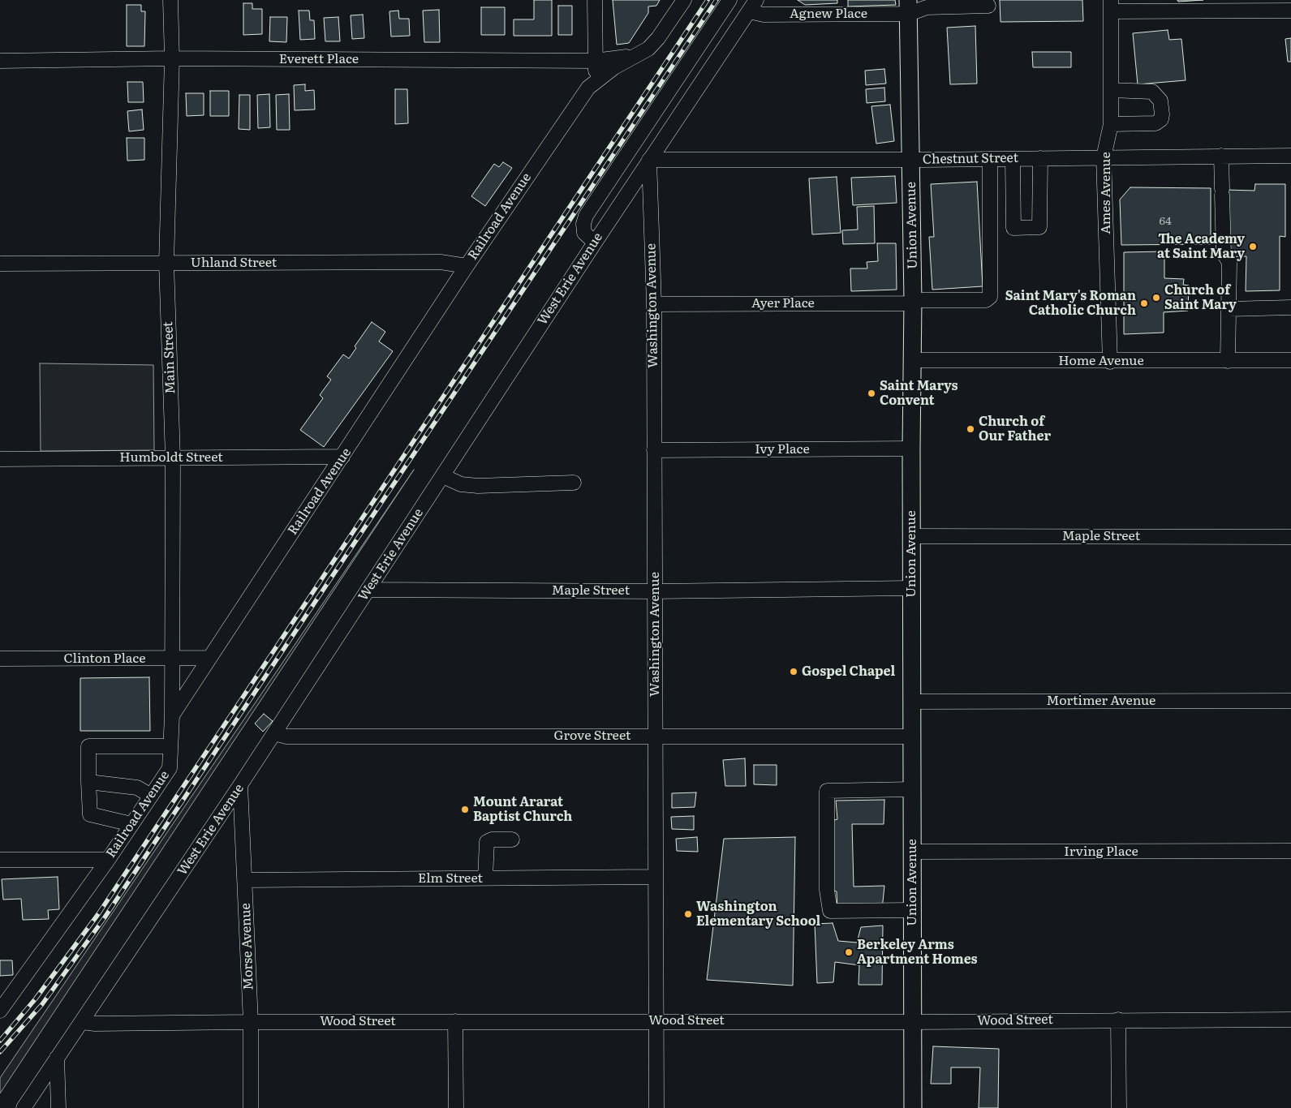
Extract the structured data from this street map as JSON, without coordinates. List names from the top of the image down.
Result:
{
  "streets": {
    "main road": ["Union Avenue"],
    "street": [
      "Agnew Place",
      "Everett Place",
      "Chestnut Street",
      "Ames Avenue",
      "Railroad Avenue",
      "Uhland Street",
      "West Erie Avenue",
      "Ayer Place",
      "Washington Avenue",
      "Main Street",
      "Home Avenue",
      "Ivy Place",
      "Humboldt Street",
      "Maple Street",
      "Clinton Place",
      "Mortimer Avenue",
      "Grove Street",
      "Irving Place",
      "Elm Street",
      "Morse Avenue",
      "Wood Street"
    ]
  },
  "crossings": [
    ["Agnew Place", "Union Avenue"],
    ["Agnew Place", "West Erie Avenue"],
    ["Everett Place", "Railroad Avenue"],
    ["Everett Place", "Main Street"],
    ["Chestnut Street", "Ames Avenue"],
    ["Chestnut Street", "Union Avenue"],
    ["Chestnut Street", "West Erie Avenue"],
    ["Chestnut Street", "Ayer Place"],
    ["Chestnut Street", "Washington Avenue"],
    ["Ames Avenue", "Home Avenue"],
    ["Railroad Avenue", "Uhland Street"],
    ["Railroad Avenue", "Main Street"],
    ["Railroad Avenue", "Humboldt Street"],
    ["Railroad Avenue", "Clinton Place"],
    ["Union Avenue", "Ayer Place"],
    ["Union Avenue", "Home Avenue"],
    ["Union Avenue", "Ivy Place"],
    ["Union Avenue", "Maple Street"],
    ["Union Avenue", "Mortimer Avenue"],
    ["Union Avenue", "Grove Street"],
    ["Union Avenue", "Irving Place"],
    ["Union Avenue", "Wood Street"],
    ["Uhland Street", "Main Street"],
    ["West Erie Avenue", "Washington Avenue"],
    ["West Erie Avenue", "Maple Street"],
    ["West Erie Avenue", "Grove Street"],
    ["West Erie Avenue", "Morse Avenue"],
    ["West Erie Avenue", "Wood Street"],
    ["Ayer Place", "Washington Avenue"],
    ["Washington Avenue", "Ivy Place"],
    ["Washington Avenue", "Maple Street"],
    ["Washington Avenue", "Grove Street"],
    ["Washington Avenue", "Elm Street"],
    ["Washington Avenue", "Wood Street"],
    ["Main Street", "Humboldt Street"],
    ["Main Street", "Clinton Place"],
    ["Elm Street", "Morse Avenue"],
    ["Morse Avenue", "Wood Street"]
  ],
  "places": [
    "The Academy at Saint Mary",
    "Church of Saint Mary",
    "Saint Mary's Roman Catholic Church",
    "Saint Marys Convent",
    "Church of Our Father",
    "Gospel Chapel",
    "Mount Ararat Baptist Church",
    "Washington Elementary School",
    "Berkeley Arms Apartment Homes"
  ],
  "house_numbers": ["64"]
}
